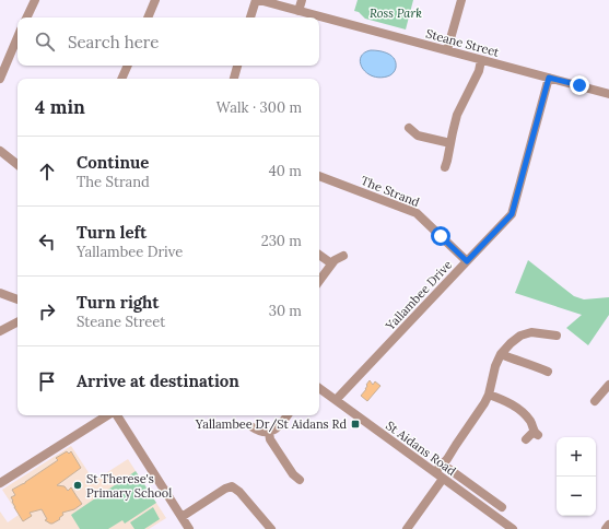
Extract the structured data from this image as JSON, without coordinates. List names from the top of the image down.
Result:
{
  "streets": {
    "street": [
      "Steane Street",
      "The Strand",
      "Yallambee Drive",
      "St Aidans Road"
    ]
  },
  "crossings": [
    ["Steane Street", "Yallambee Drive"],
    ["The Strand", "Yallambee Drive"],
    ["Yallambee Drive", "St Aidans Road"]
  ],
  "parks": ["Ross Park"],
  "places": {
    "transit": ["Yallambee Dr/St Aidans Rd"],
    "other": ["St Therese's Primary School"]
  },
  "page": {
    "search": "Search here",
    "heading": ["4 min", "Walk · 300 m"],
    "list": [
      ["Continue", "The Strand", "40 m"],
      ["Turn left", "Yallambee Drive", "230 m"],
      ["Turn right", "Steane Street", "30 m"],
      "Arrive at destination"
    ],
    "map_buttons": ["+", "−"]
  }
}
